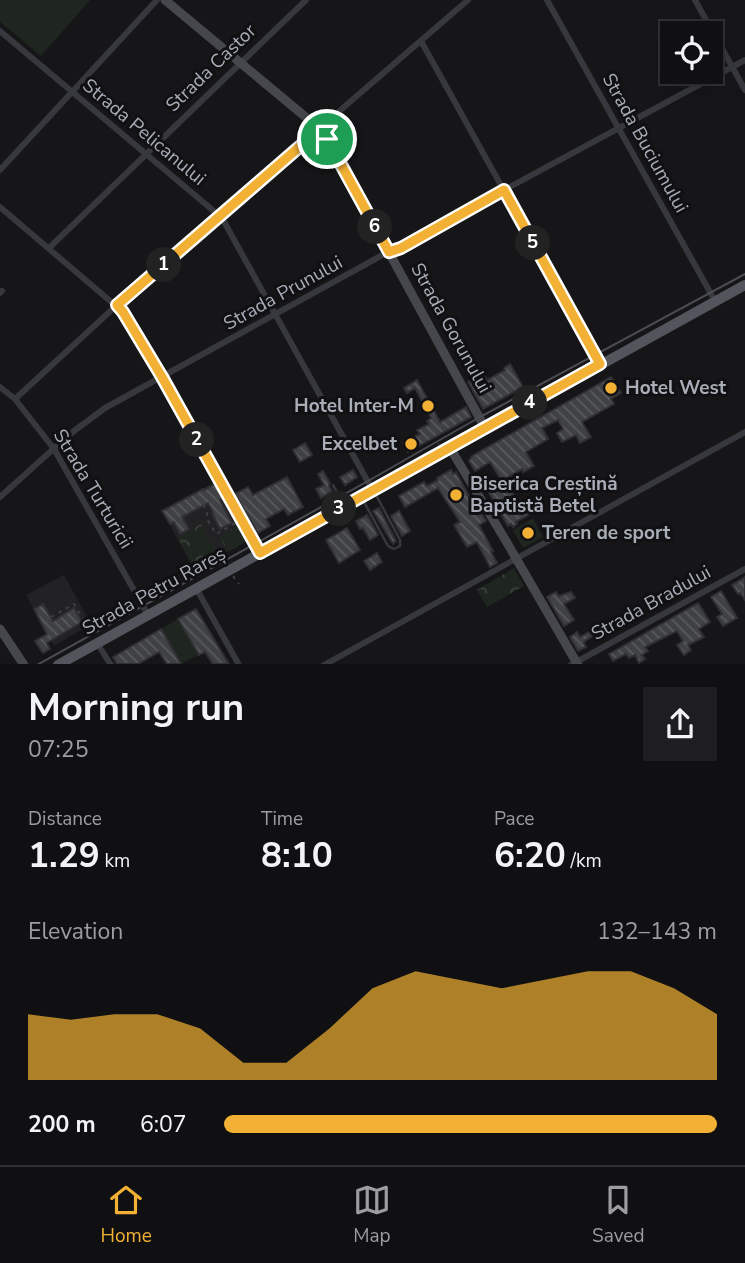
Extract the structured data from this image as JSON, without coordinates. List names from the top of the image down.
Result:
{
  "streets": {
    "main road": ["Strada Petru Rareș"],
    "street": [
      "Strada Castor",
      "Strada Pelicanului",
      "Strada Buciumului",
      "Strada Prunului",
      "Strada Gorunului",
      "Strada Turturicii",
      "Strada Bradului"
    ]
  },
  "crossings": [
    ["Strada Castor", "Strada Pelicanului"],
    ["Strada Castor", "Strada Gorunului"],
    ["Strada Pelicanului", "Strada Prunului"],
    ["Strada Pelicanului", "Strada Petru Rareș"],
    ["Strada Buciumului", "Strada Prunului"],
    ["Strada Buciumului", "Strada Petru Rareș"],
    ["Strada Prunului", "Strada Gorunului"],
    ["Strada Prunului", "Strada Turturicii"],
    ["Strada Gorunului", "Strada Petru Rareș"],
    ["Strada Turturicii", "Strada Petru Rareș"]
  ],
  "places": [
    "Hotel West",
    "Hotel Inter-M",
    "Excelbet",
    "Biserica Creștină Baptistă Betel",
    "Teren de sport"
  ],
  "page": {
    "pins": [
      "6",
      "5",
      "1",
      "4",
      "2",
      "3"
    ],
    "heading": ["Morning run", "07:25"],
    "stats": [
      ["Distance", "1.29 km"],
      ["Time", "8:10"],
      ["Pace", "6:20 /km"]
    ],
    "chart": ["Elevation", "132–143 m"],
    "list": [
      {
        "name": "200 m",
        "note": "6:07"
      }
    ],
    "tabs": ["Home", "Map", "Saved"]
  }
}
